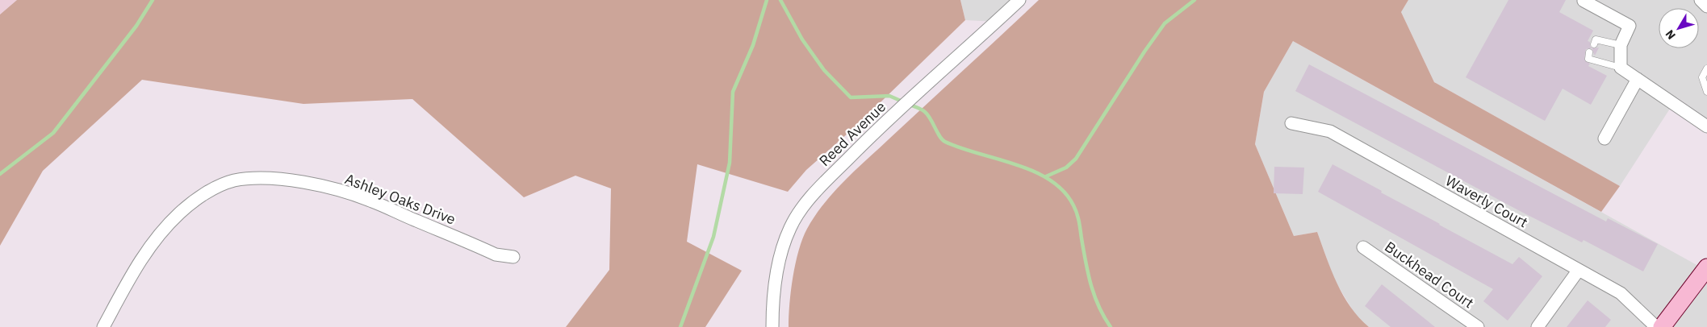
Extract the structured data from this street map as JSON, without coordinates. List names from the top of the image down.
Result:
{
  "streets": {
    "street": [
      "Reed Avenue",
      "Ashley Oaks Drive",
      "Waverly Court",
      "Buckhead Court"
    ]
  },
  "north": "bottom left"
}
